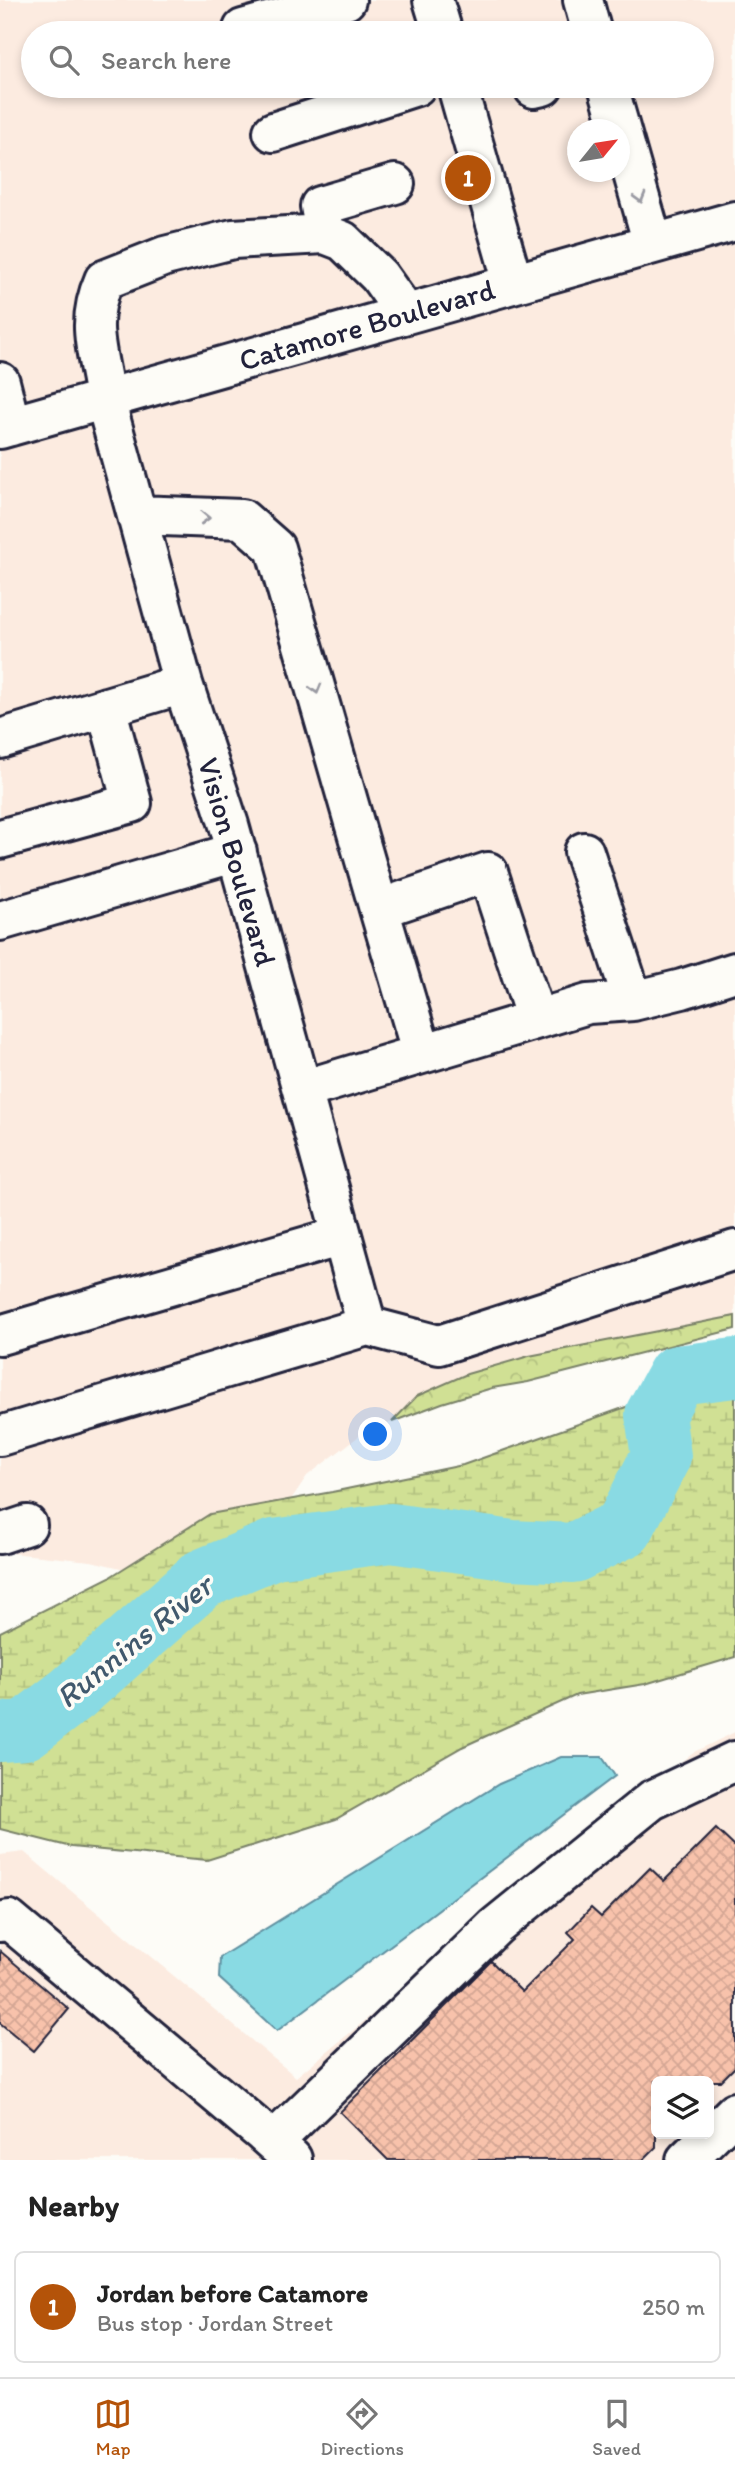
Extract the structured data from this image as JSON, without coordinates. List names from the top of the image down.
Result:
{
  "streets": {
    "street": ["Catamore Boulevard", "Vision Boulevard"]
  },
  "crossings": [
    ["Catamore Boulevard", "Vision Boulevard"]
  ],
  "water": ["Runnins River"],
  "north": "top right",
  "page": {
    "search": "Search here",
    "pins": "1",
    "heading": "Nearby",
    "list": [
      {
        "mark": "1",
        "name": "Jordan before Catamore",
        "note": "Bus stop · Jordan Street",
        "value": "250 m"
      }
    ],
    "nav": ["Map", "Directions", "Saved"]
  }
}
